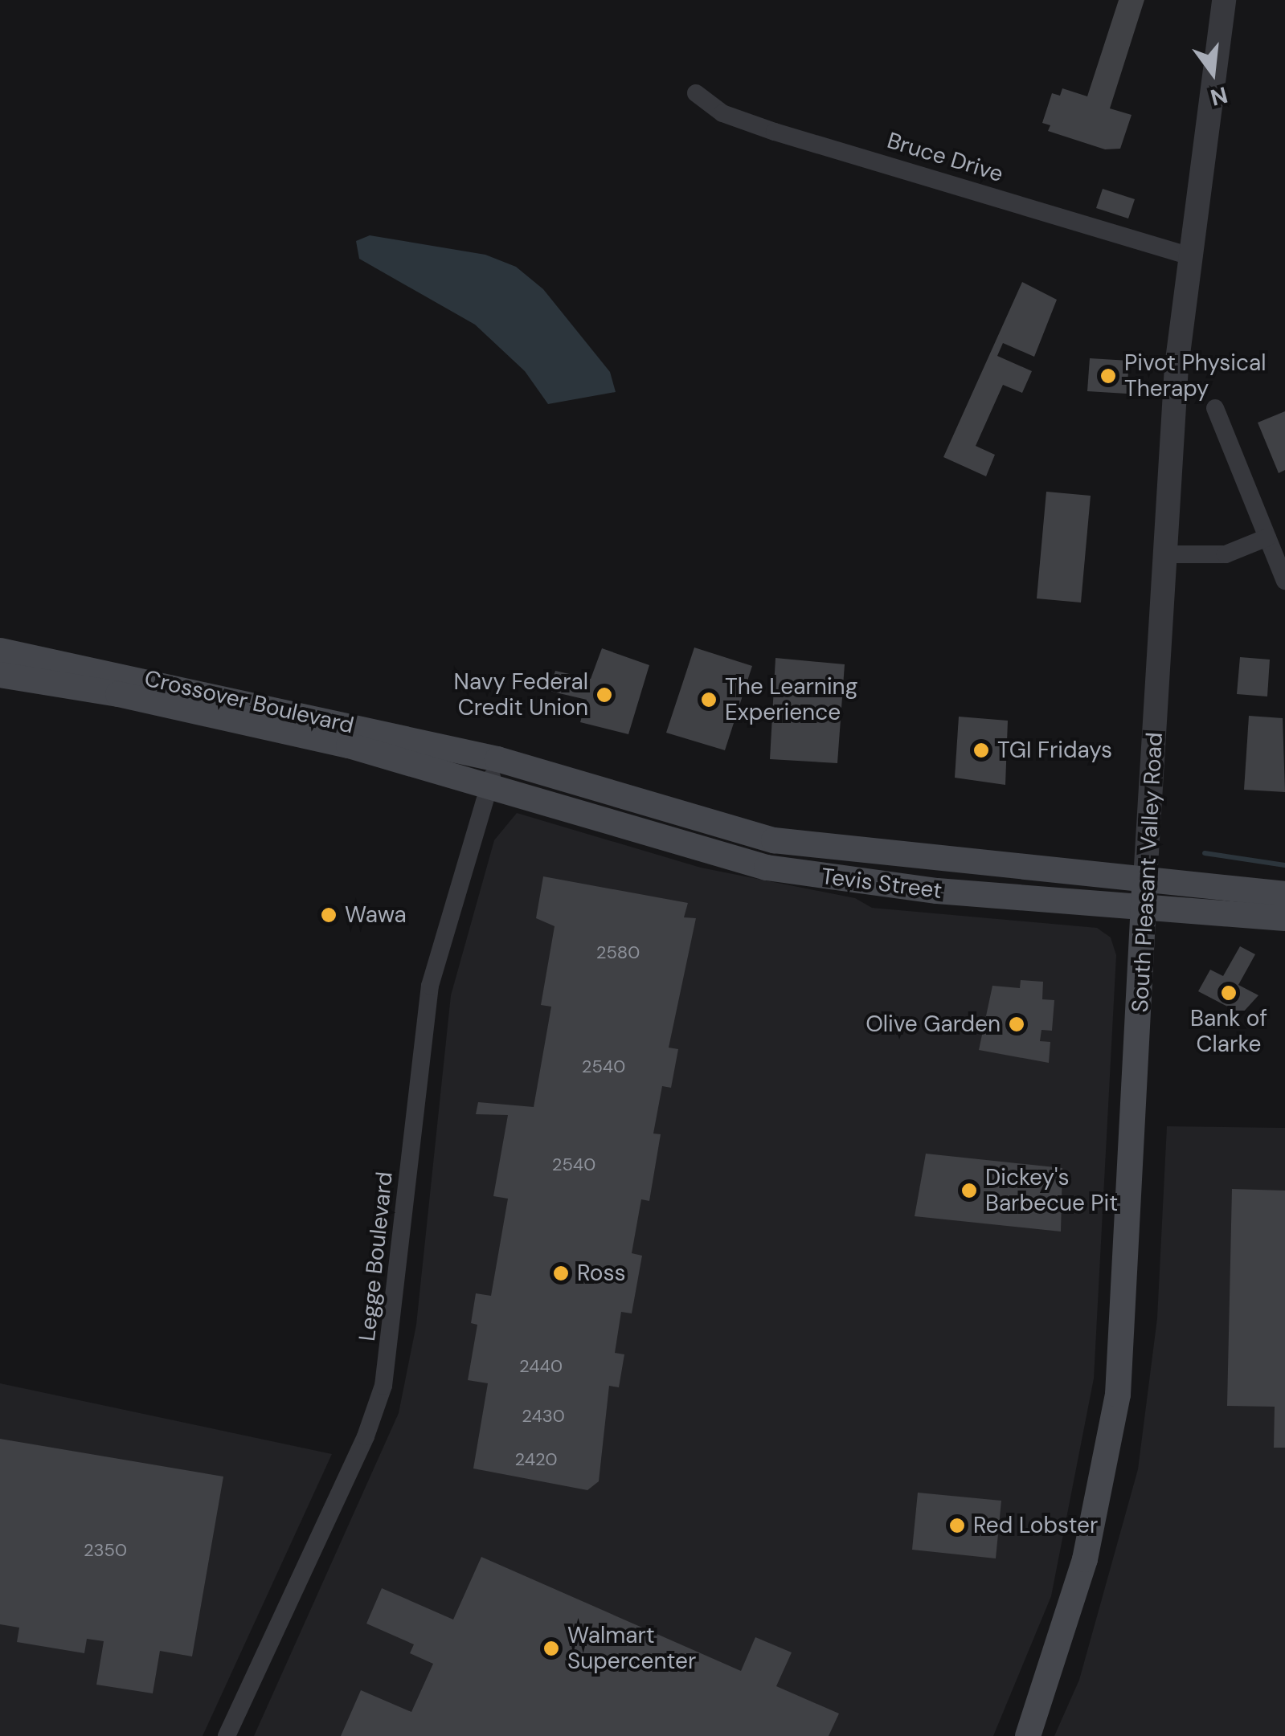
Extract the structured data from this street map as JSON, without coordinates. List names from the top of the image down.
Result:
{
  "streets": {
    "main road": ["Crossover Boulevard", "South Pleasant Valley Road", "Tevis Street"],
    "street": ["Bruce Drive", "Legge Boulevard"]
  },
  "crossings": [
    ["Bruce Drive", "South Pleasant Valley Road"],
    ["Crossover Boulevard", "Tevis Street"],
    ["Crossover Boulevard", "Legge Boulevard"],
    ["South Pleasant Valley Road", "Tevis Street"],
    ["Tevis Street", "Legge Boulevard"]
  ],
  "places": [
    "Pivot Physical Therapy",
    "Navy Federal Credit Union",
    "The Learning Experience",
    "TGI Fridays",
    "Wawa",
    "Bank of Clarke",
    "Olive Garden",
    "Dickey's Barbecue Pit",
    "Ross",
    "Red Lobster",
    "Walmart Supercenter"
  ],
  "house_numbers": [
    "2580",
    "2540",
    "2540",
    "2440",
    "2430",
    "2420",
    "2350"
  ],
  "north": "bottom"
}
